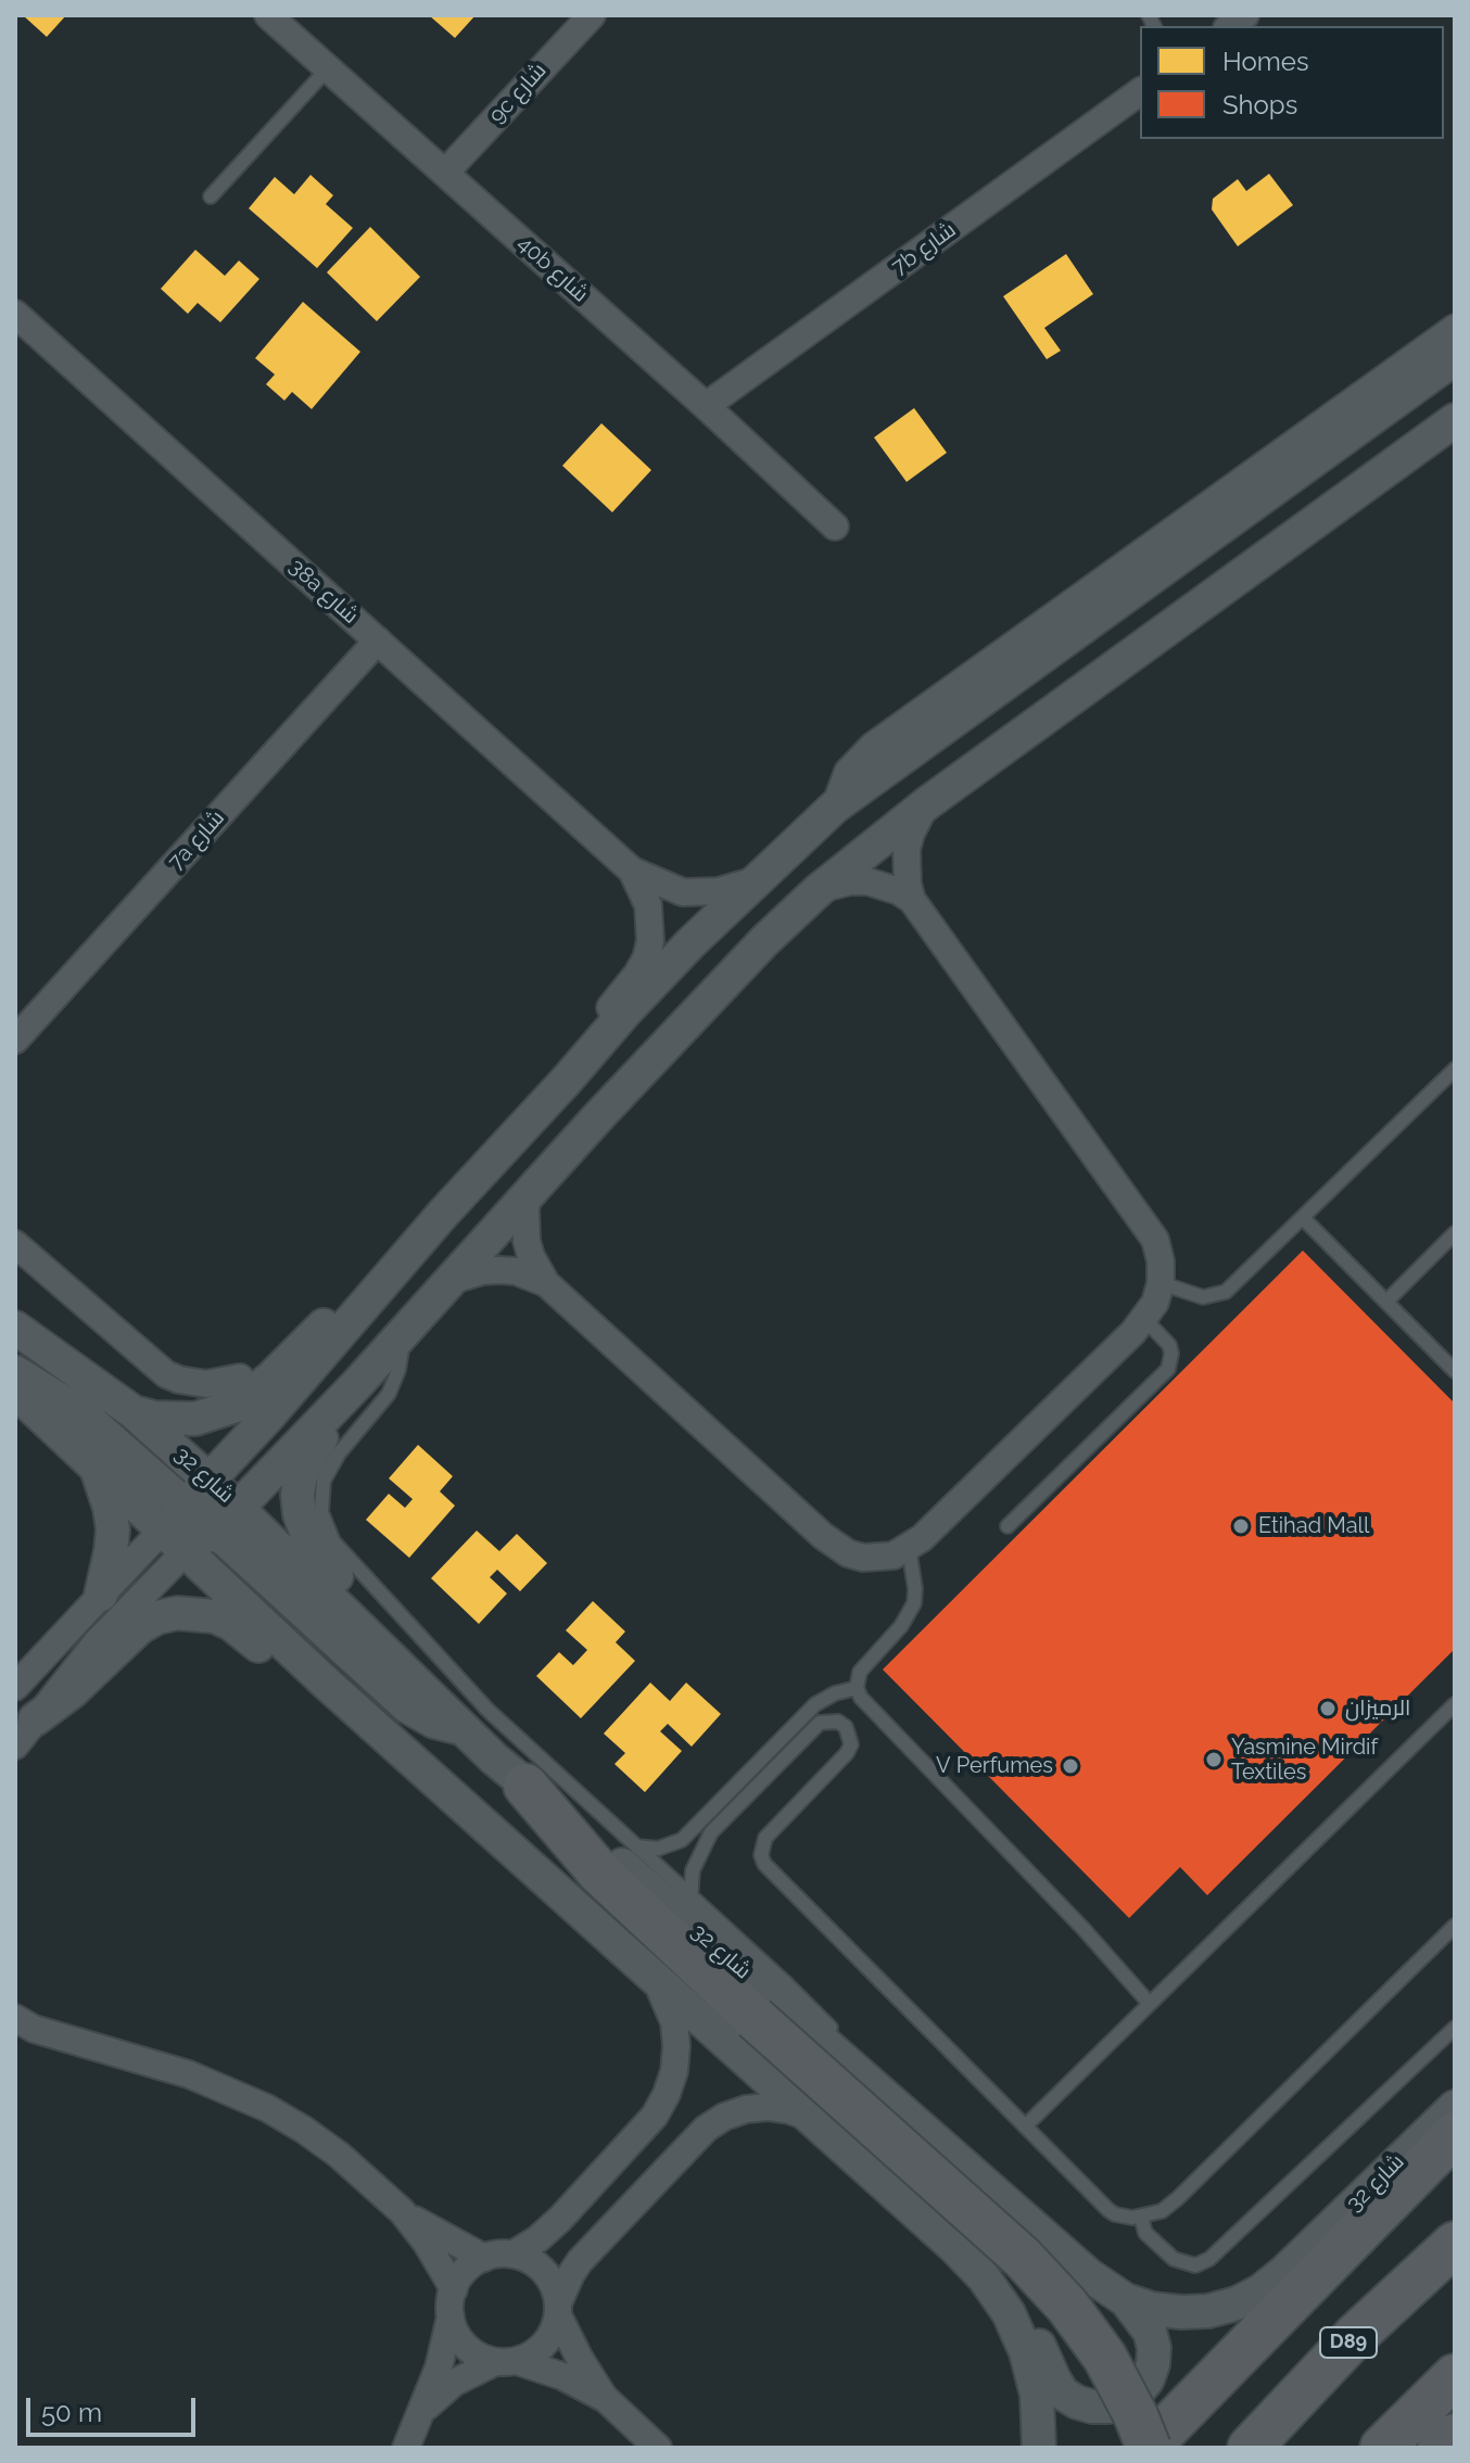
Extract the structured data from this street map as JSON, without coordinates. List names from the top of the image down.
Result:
{
  "streets": {
    "highway": ["D89"],
    "street": [
      "9c شارع",
      "7b شارع",
      "40b شارع",
      "38a شارع",
      "7a شارع",
      "شارع 32"
    ]
  },
  "crossings": [
    ["9c شارع", "40b شارع"],
    ["7b شارع", "40b شارع"],
    ["38a شارع", "7a شارع"]
  ],
  "places": [
    "Etihad Mall",
    "الرميزان",
    "Yasmine Mirdif Textiles",
    "V Perfumes"
  ],
  "legend": ["Homes", "Shops"],
  "scale_bar": "50 m"
}
